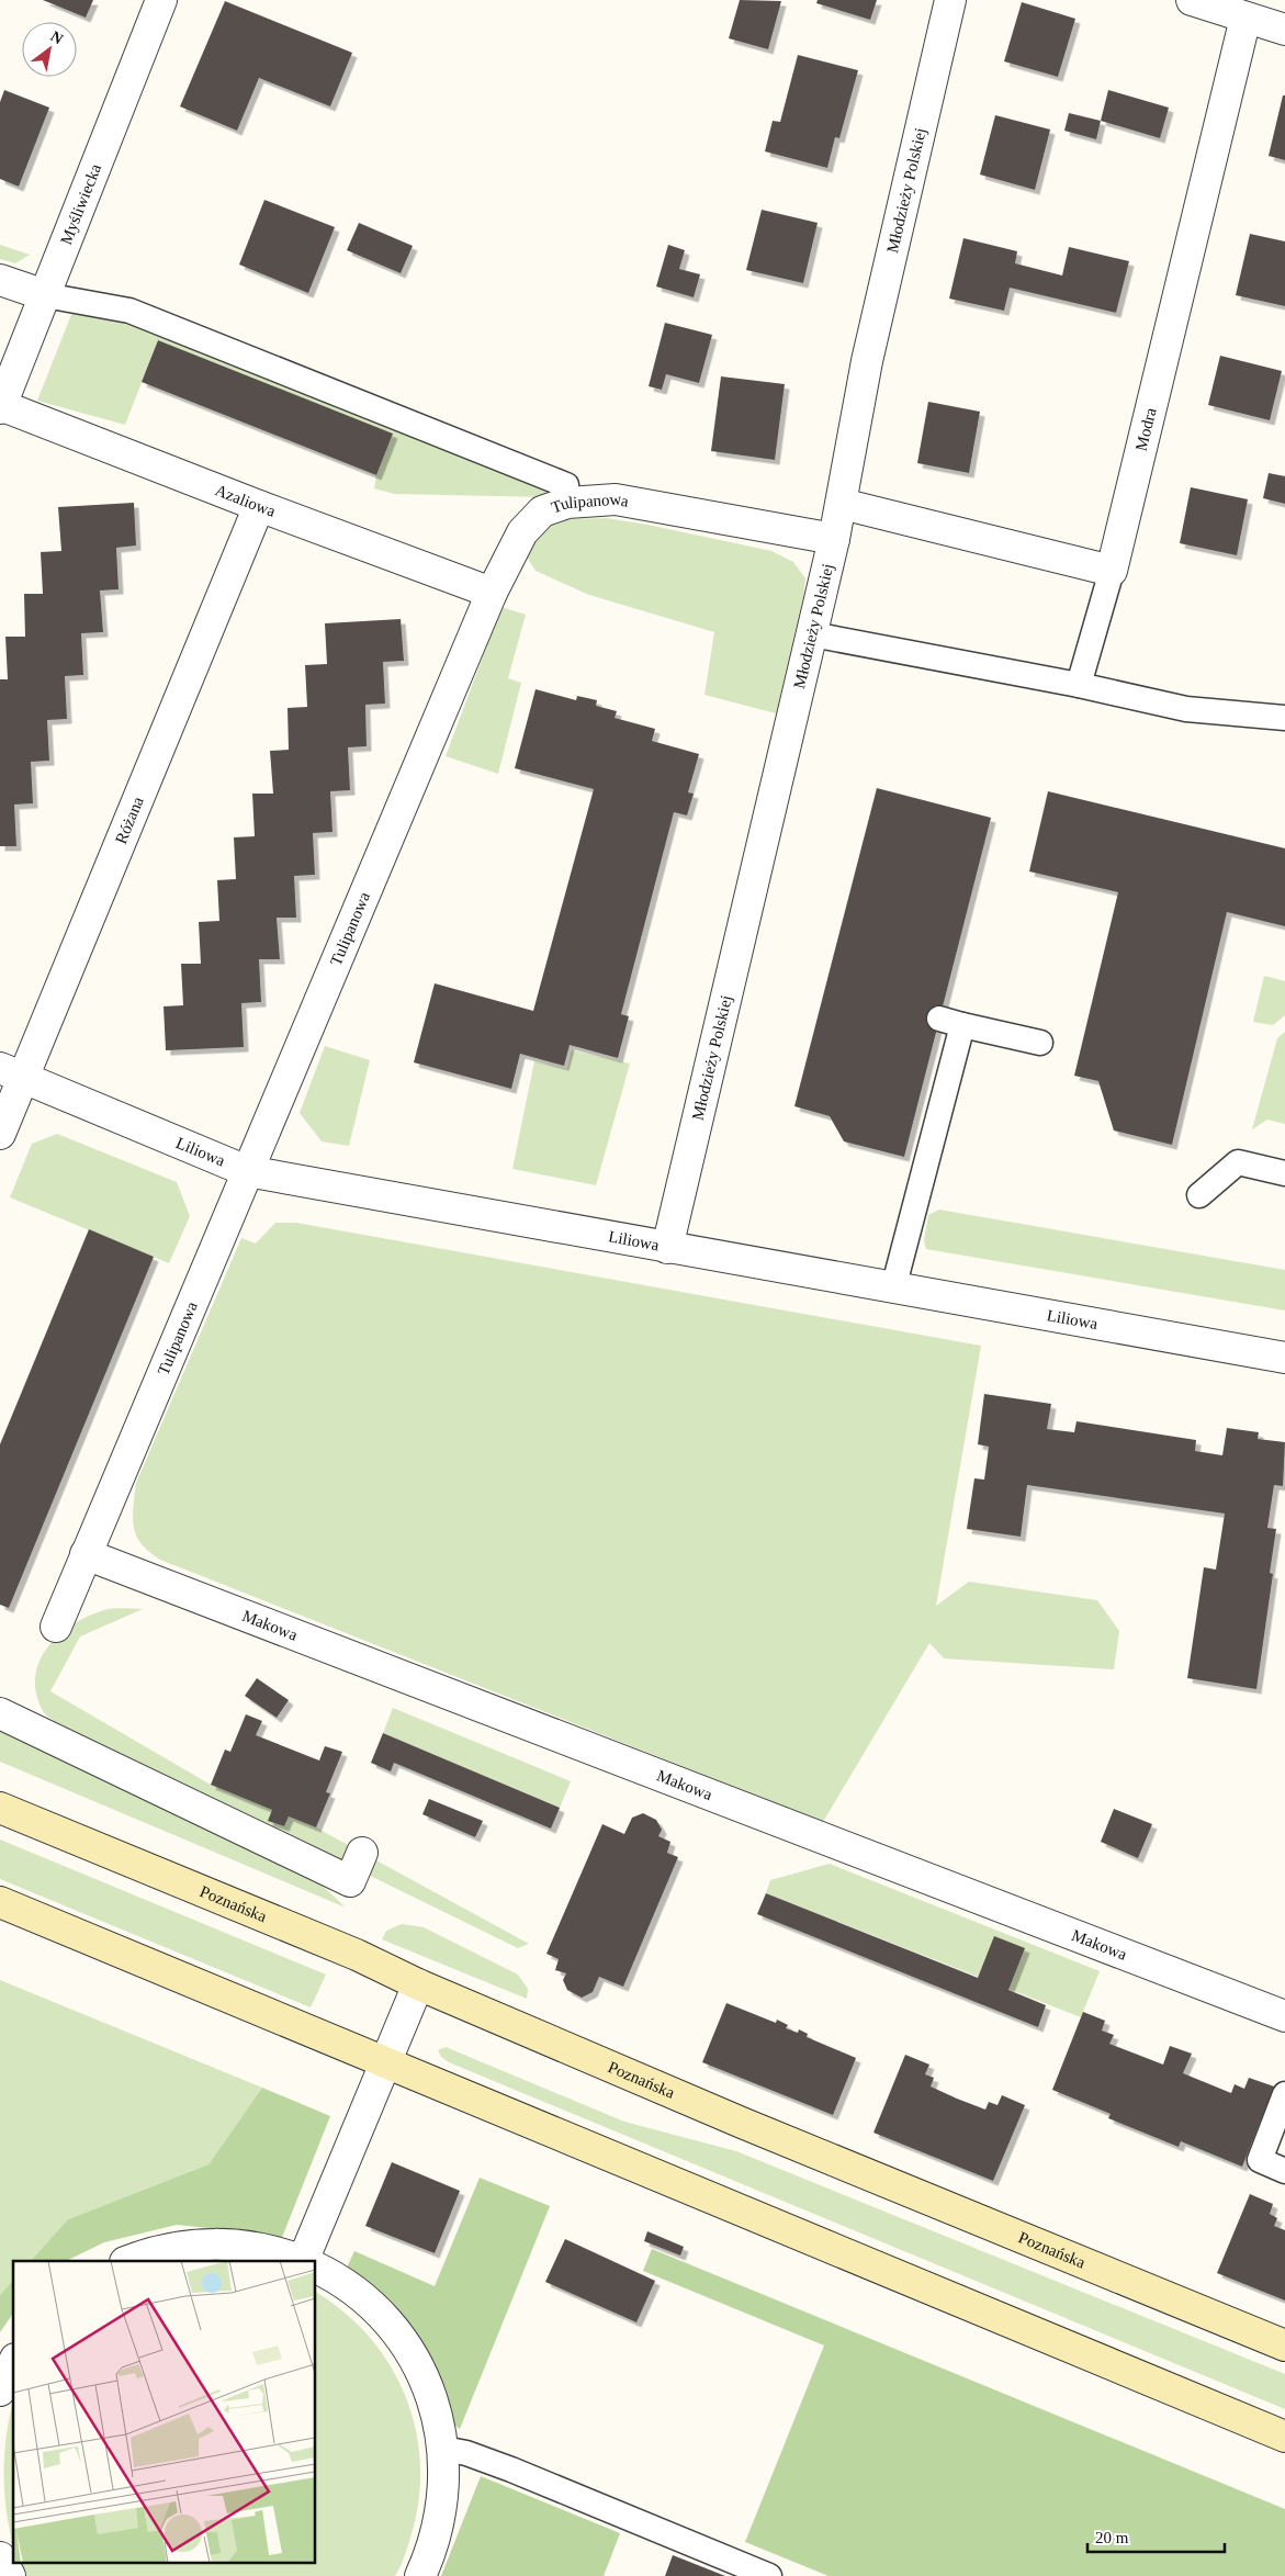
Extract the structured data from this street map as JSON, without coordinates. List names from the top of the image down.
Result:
{
  "streets": {
    "main road": ["Poznańska"],
    "street": [
      "Młodzieży Polskiej",
      "Myśliwiecka",
      "Modra",
      "Azaliowa",
      "Tulipanowa",
      "Różana",
      "Liliowa",
      "Makowa"
    ]
  },
  "crossings": [
    ["Młodzieży Polskiej", "Tulipanowa"],
    ["Młodzieży Polskiej", "Liliowa"],
    ["Myśliwiecka", "Azaliowa"],
    ["Azaliowa", "Tulipanowa"],
    ["Azaliowa", "Różana"],
    ["Tulipanowa", "Liliowa"],
    ["Tulipanowa", "Makowa"],
    ["Różana", "Liliowa"]
  ],
  "scale_bar": "20 m",
  "north": "top right"
}
